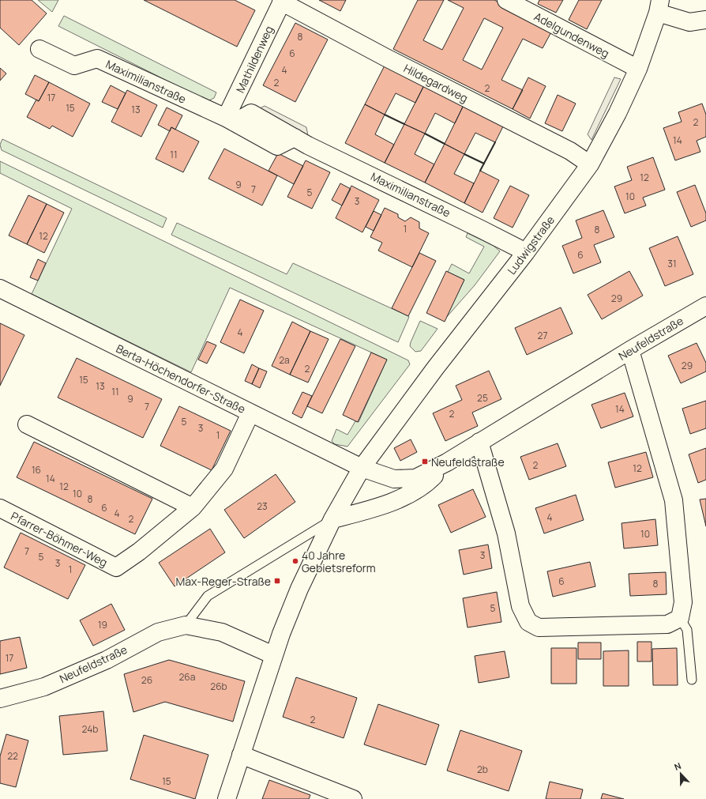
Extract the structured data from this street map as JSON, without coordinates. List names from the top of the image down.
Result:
{
  "streets": {
    "street": [
      "Adelgundenweg",
      "Mathildenweg",
      "Maximilianstraße",
      "Hildegardweg",
      "Ludwigstraße",
      "Neufeldstraße",
      "Berta-Höchendorfer-Straße",
      "Pfarrer-Böhmer-Weg"
    ]
  },
  "crossings": [
    ["Adelgundenweg", "Ludwigstraße"],
    ["Mathildenweg", "Maximilianstraße"],
    ["Mathildenweg", "Hildegardweg"],
    ["Maximilianstraße", "Ludwigstraße"],
    ["Hildegardweg", "Ludwigstraße"],
    ["Ludwigstraße", "Neufeldstraße"],
    ["Ludwigstraße", "Berta-Höchendorfer-Straße"],
    ["Neufeldstraße", "Berta-Höchendorfer-Straße"],
    ["Berta-Höchendorfer-Straße", "Pfarrer-Böhmer-Weg"]
  ],
  "places": {
    "transit": ["Neufeldstraße", "Max-Reger-Straße"],
    "other": ["40 Jahre Gebietsreform"]
  },
  "house_numbers": [
    "8",
    "6",
    "4",
    "2",
    "2",
    "17",
    "15",
    "13",
    "2",
    "14",
    "11",
    "12",
    "9",
    "7",
    "5",
    "10",
    "3",
    "1",
    "8",
    "12",
    "6",
    "31",
    "29",
    "4",
    "27",
    "2a",
    "29",
    "2",
    "15",
    "13",
    "11",
    "25",
    "9",
    "7",
    "14",
    "2",
    "5",
    "3",
    "1",
    "2",
    "12",
    "16",
    "14",
    "12",
    "10",
    "8",
    "23",
    "6",
    "4",
    "4",
    "2",
    "10",
    "7",
    "3",
    "5",
    "3",
    "1",
    "6",
    "8",
    "5",
    "19",
    "17",
    "26a",
    "26",
    "26b",
    "2",
    "24b",
    "22",
    "2b",
    "15"
  ],
  "north": "top"
}
